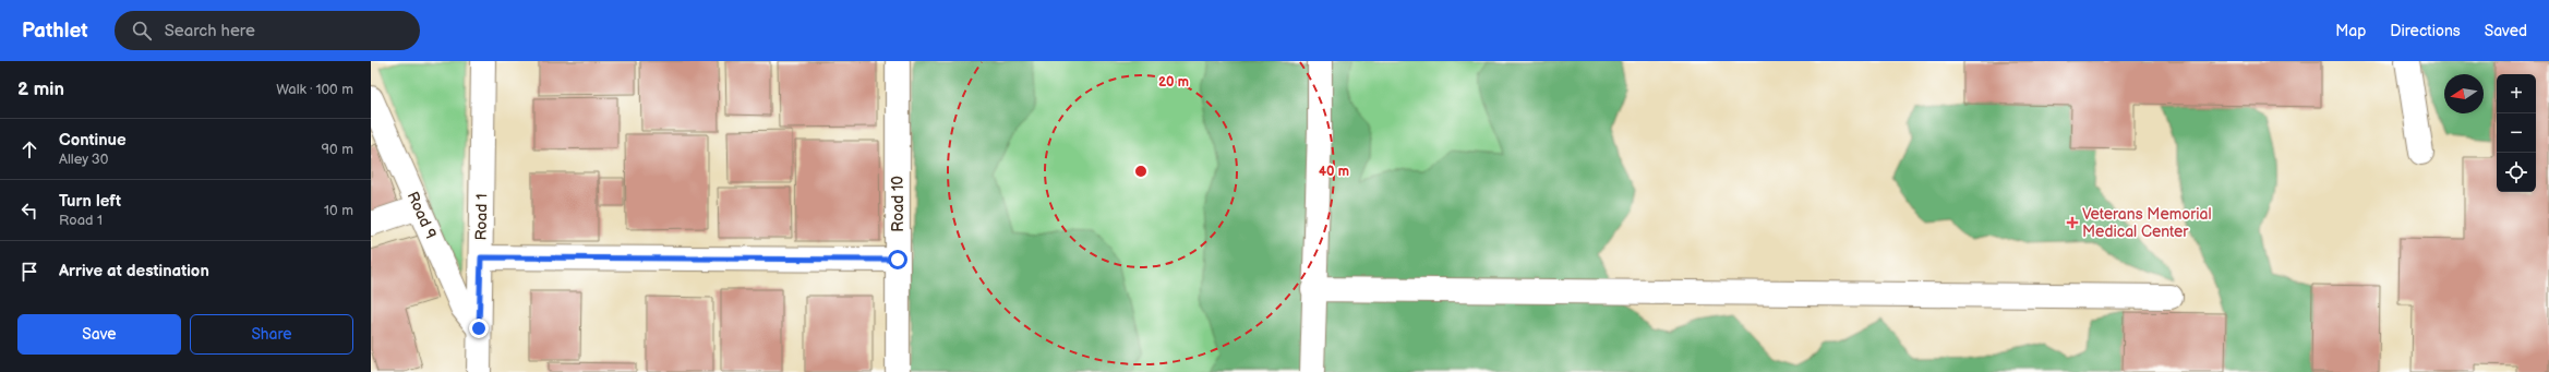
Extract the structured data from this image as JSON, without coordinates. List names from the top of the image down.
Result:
{
  "streets": {
    "street": ["Road 10", "Road 9", "Road 1"]
  },
  "crossings": [
    ["Road 9", "Road 1"]
  ],
  "places": {
    "health": ["Veterans Memorial Medical Center"]
  },
  "north": "left",
  "page": {
    "header": "Pathlet",
    "search": "Search here",
    "nav": ["Map", "Directions", "Saved"],
    "heading": ["2 min", "Walk · 100 m"],
    "map_buttons": ["+", "−"],
    "list": [
      ["Continue", "Alley 30", "90 m"],
      ["Turn left", "Road 1", "10 m"],
      "Arrive at destination"
    ],
    "buttons": ["Save", "Share"]
  },
  "rings": ["20 m", "40 m"]
}
